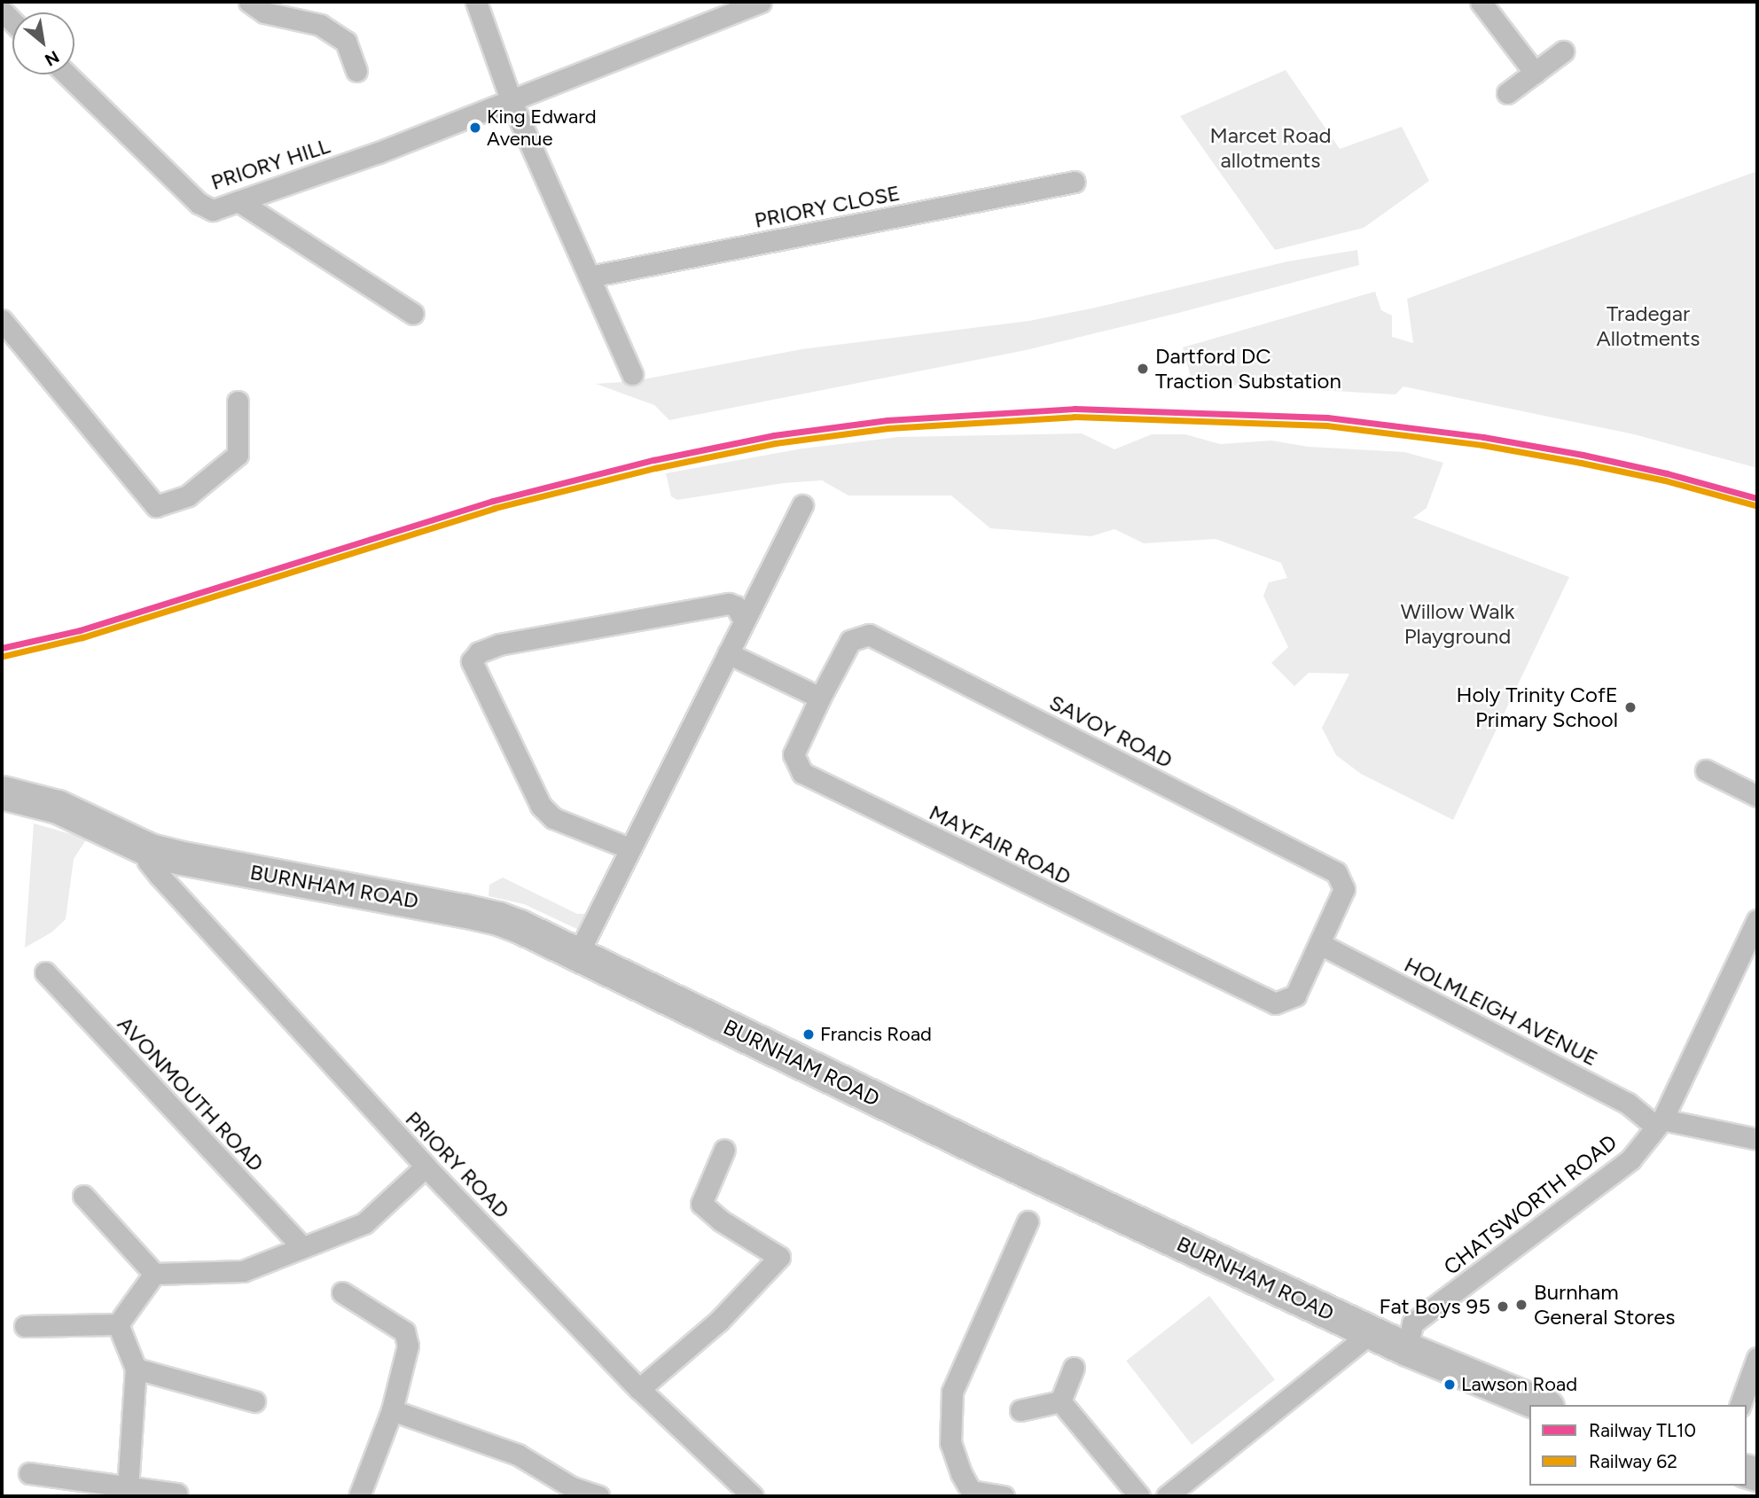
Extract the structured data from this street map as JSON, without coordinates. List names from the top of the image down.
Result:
{
  "streets": {
    "main road": ["BURNHAM ROAD"],
    "street": [
      "PRIORY HILL",
      "PRIORY CLOSE",
      "SAVOY ROAD",
      "MAYFAIR ROAD",
      "HOLMLEIGH AVENUE",
      "AVONMOUTH ROAD",
      "PRIORY ROAD",
      "CHATSWORTH ROAD"
    ]
  },
  "crossings": [
    ["SAVOY ROAD", "MAYFAIR ROAD"],
    ["SAVOY ROAD", "HOLMLEIGH AVENUE"],
    ["MAYFAIR ROAD", "HOLMLEIGH AVENUE"],
    ["BURNHAM ROAD", "PRIORY ROAD"],
    ["BURNHAM ROAD", "CHATSWORTH ROAD"],
    ["HOLMLEIGH AVENUE", "CHATSWORTH ROAD"]
  ],
  "parks": ["Marcet Road allotments", "Tradegar Allotments", "Willow Walk Playground"],
  "places": [
    "King Edward Avenue",
    "Dartford DC Traction Substation",
    "Holy Trinity CofE Primary School",
    "Francis Road",
    "Burnham General Stores",
    "Fat Boys 95",
    "Lawson Road"
  ],
  "lines": ["rail line TL10", "rail line 62"],
  "legend": ["Railway TL10", "Railway 62"],
  "north": "bottom right"
}
